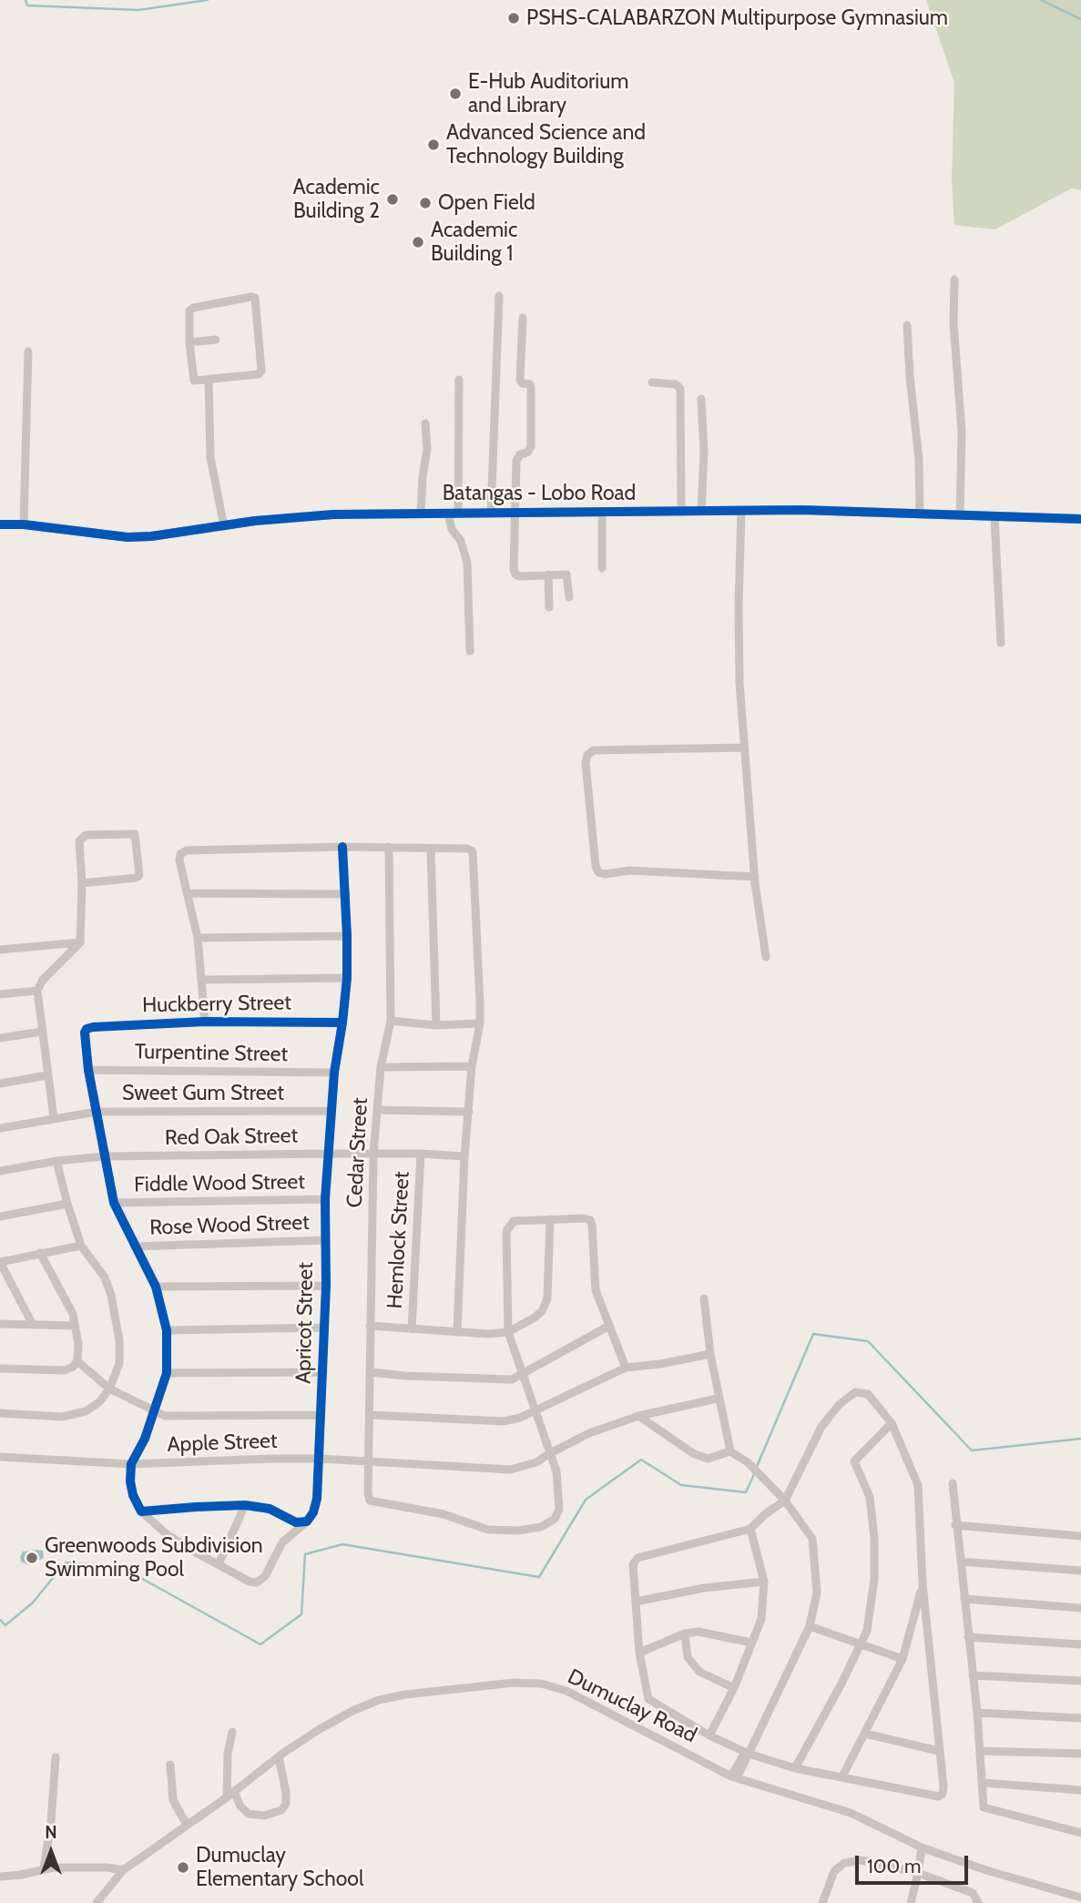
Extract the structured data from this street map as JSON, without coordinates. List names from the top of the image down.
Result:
{
  "streets": {
    "main road": ["Batangas - Lobo Road"],
    "street": [
      "Huckberry Street",
      "Turpentine Street",
      "Sweet Gum Street",
      "Red Oak Street",
      "Cedar Street",
      "Fiddle Wood Street",
      "Rose Wood Street",
      "Hemlock Street",
      "Apricot Street",
      "Apple Street",
      "Dumuclay Road"
    ]
  },
  "crossings": [
    ["Huckberry Street", "Turpentine Street"],
    ["Huckberry Street", "Apricot Street"],
    ["Turpentine Street", "Apricot Street"],
    ["Sweet Gum Street", "Apricot Street"],
    ["Red Oak Street", "Cedar Street"],
    ["Red Oak Street", "Hemlock Street"],
    ["Red Oak Street", "Apricot Street"],
    ["Cedar Street", "Apple Street"],
    ["Fiddle Wood Street", "Apricot Street"],
    ["Rose Wood Street", "Apricot Street"],
    ["Apricot Street", "Apple Street"]
  ],
  "places": [
    "PSHS-CALABARZON Multipurpose Gymnasium",
    "E-Hub Auditorium and Library",
    "Advanced Science and Technology Building",
    "Academic Building 2",
    "Open Field",
    "Academic Building 1",
    "Greenwoods Subdivision Swimming Pool",
    "Dumuclay Elementary School"
  ],
  "scale_bar": "100 m",
  "north": "top"
}
